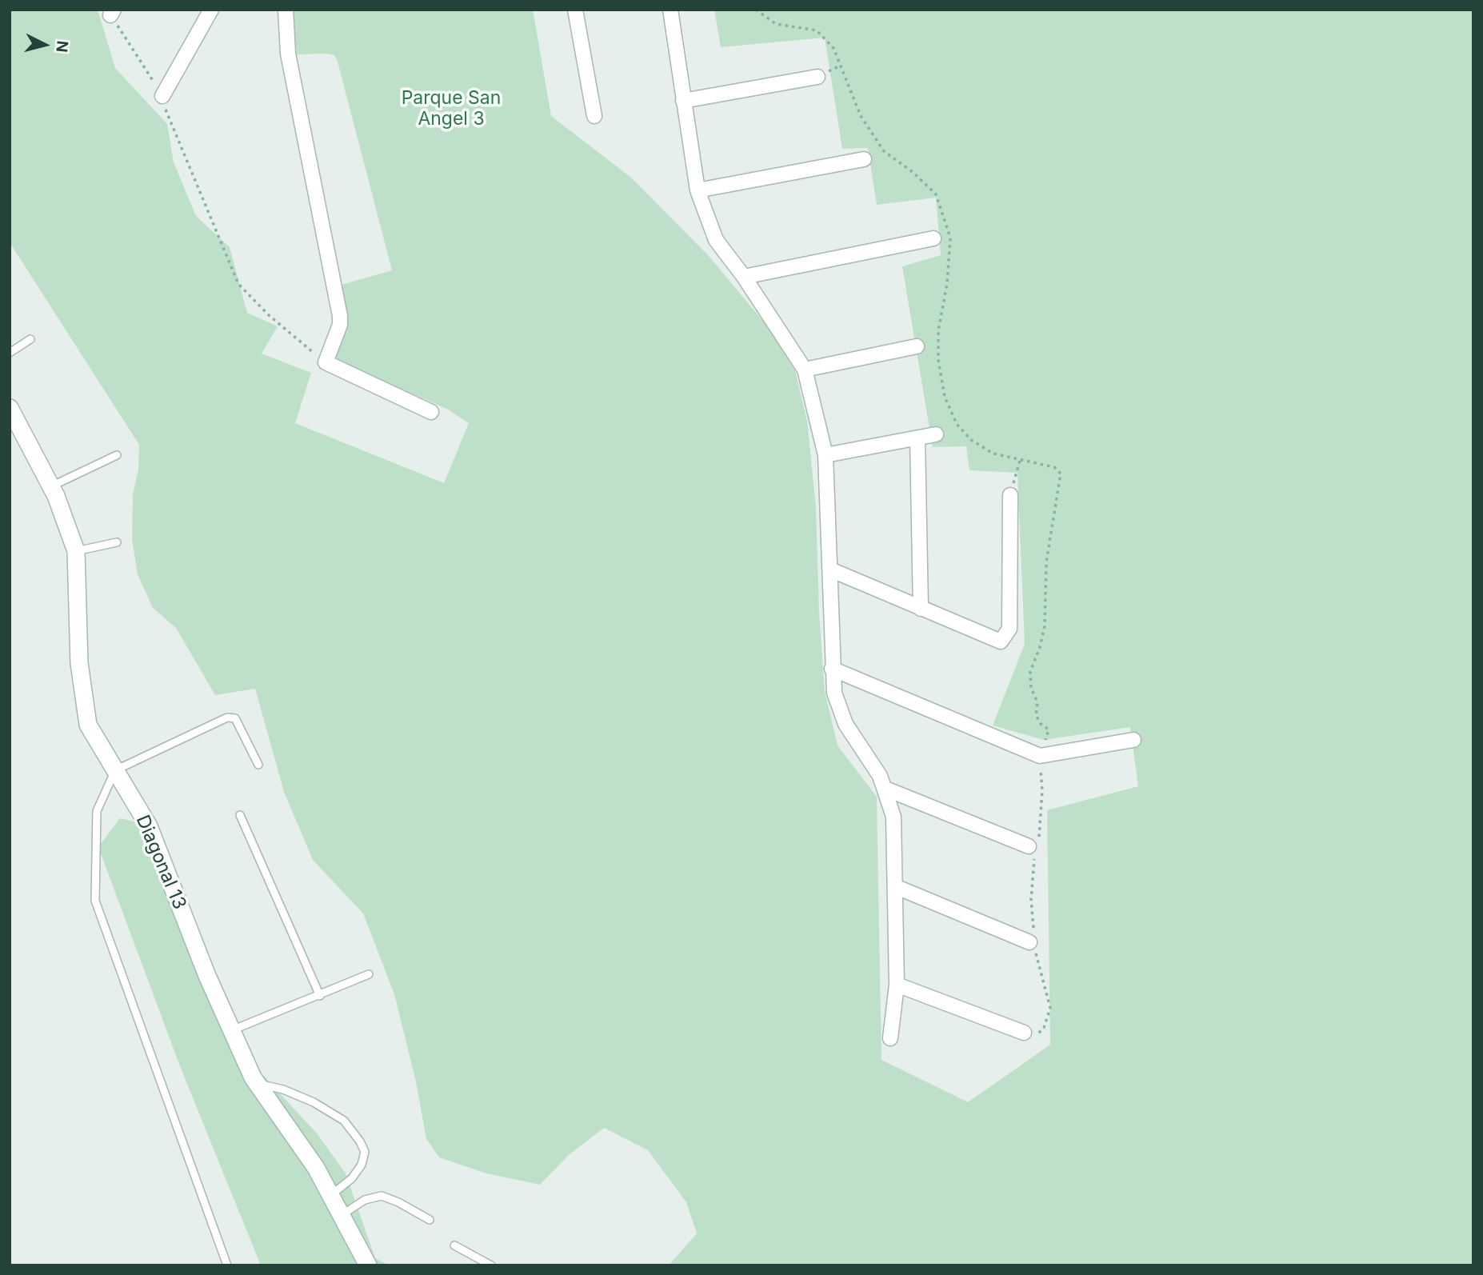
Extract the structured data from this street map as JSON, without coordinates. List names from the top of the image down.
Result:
{
  "streets": {
    "street": ["Diagonal 13"]
  },
  "parks": ["Parque San Angel 3"],
  "north": "right"
}
